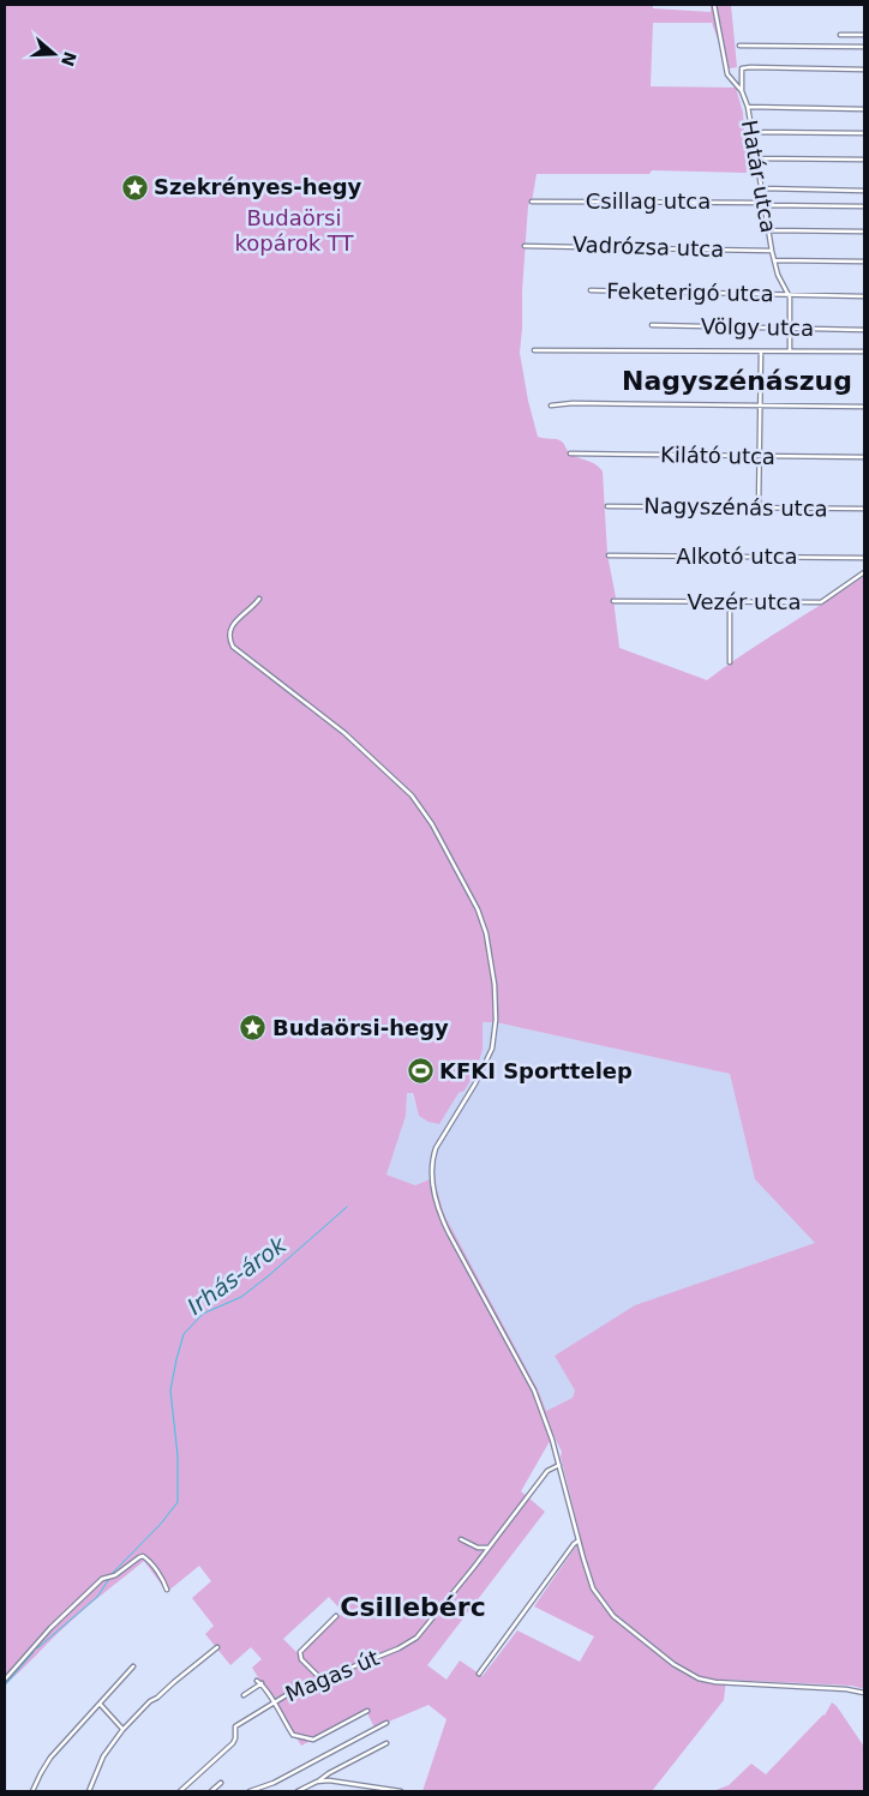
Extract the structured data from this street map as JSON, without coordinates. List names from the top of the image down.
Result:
{
  "streets": {
    "street": [
      "Határ utca",
      "Csillag utca",
      "Vadrózsa utca",
      "Feketerigó utca",
      "Völgy utca",
      "Kilátó utca",
      "Nagyszénás utca",
      "Alkotó utca",
      "Vezér utca",
      "Magas út"
    ]
  },
  "crossings": [
    ["Határ utca", "Csillag utca"],
    ["Határ utca", "Vadrózsa utca"],
    ["Határ utca", "Feketerigó utca"],
    ["Határ utca", "Völgy utca"]
  ],
  "districts": ["Nagyszénászug", "Csillebérc"],
  "water": ["Irhás-árok"],
  "parks": ["Budaörsi kopárok TT"],
  "places": {
    "place": ["Szekrényes-hegy", "Budaörsi-hegy"],
    "sports": ["KFKI Sporttelep"]
  },
  "north": "right"
}
